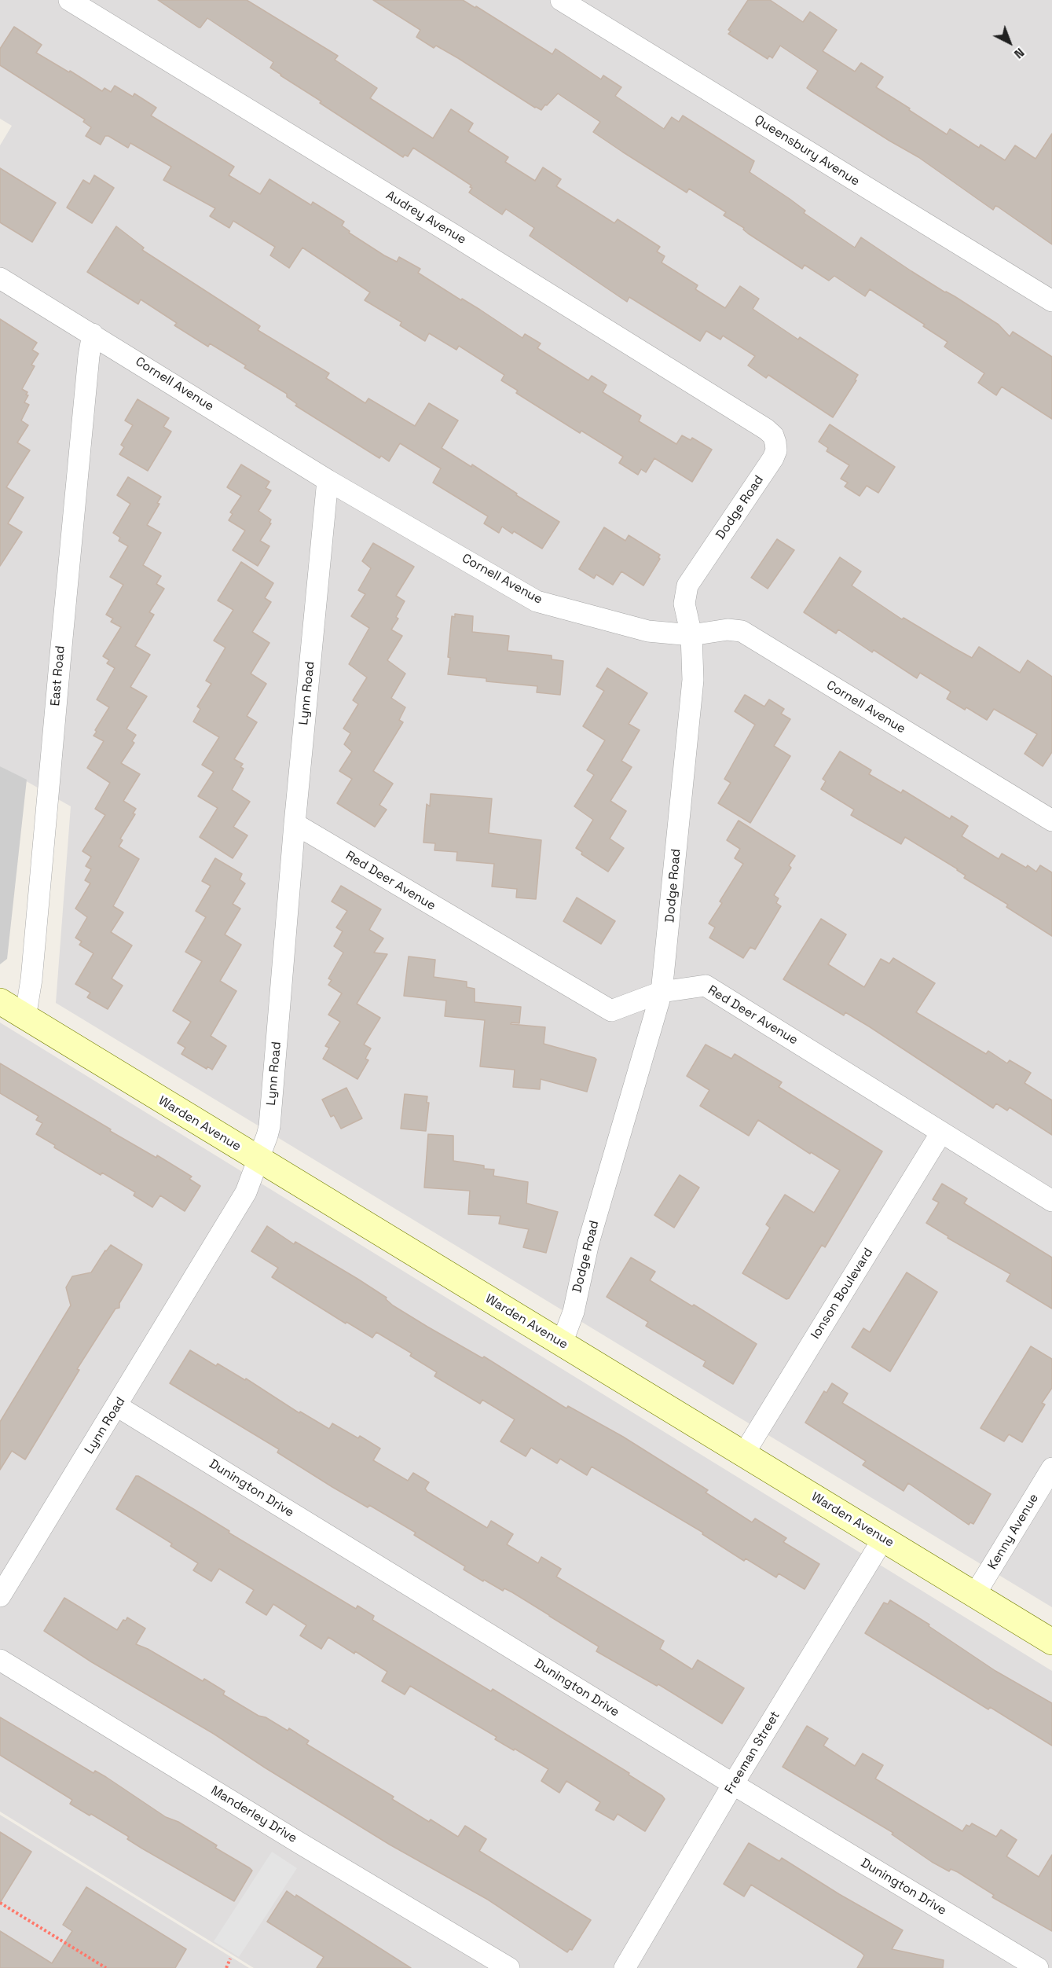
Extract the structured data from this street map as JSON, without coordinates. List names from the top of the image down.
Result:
{
  "streets": {
    "main road": ["Warden Avenue"],
    "street": [
      "Queensbury Avenue",
      "Audrey Avenue",
      "Cornell Avenue",
      "Dodge Road",
      "East Road",
      "Lynn Road",
      "Red Deer Avenue",
      "Ionson Boulevard",
      "Dunington Drive",
      "Kenny Avenue",
      "Freeman Street",
      "Manderley Drive"
    ]
  },
  "crossings": [
    ["Audrey Avenue", "Dodge Road"],
    ["Cornell Avenue", "Dodge Road"],
    ["Cornell Avenue", "East Road"],
    ["Cornell Avenue", "Lynn Road"],
    ["Dodge Road", "Red Deer Avenue"],
    ["Dodge Road", "Warden Avenue"],
    ["East Road", "Warden Avenue"],
    ["Lynn Road", "Red Deer Avenue"],
    ["Lynn Road", "Warden Avenue"],
    ["Lynn Road", "Dunington Drive"],
    ["Red Deer Avenue", "Ionson Boulevard"],
    ["Warden Avenue", "Ionson Boulevard"],
    ["Warden Avenue", "Kenny Avenue"],
    ["Warden Avenue", "Freeman Street"],
    ["Dunington Drive", "Freeman Street"]
  ],
  "north": "bottom right"
}
